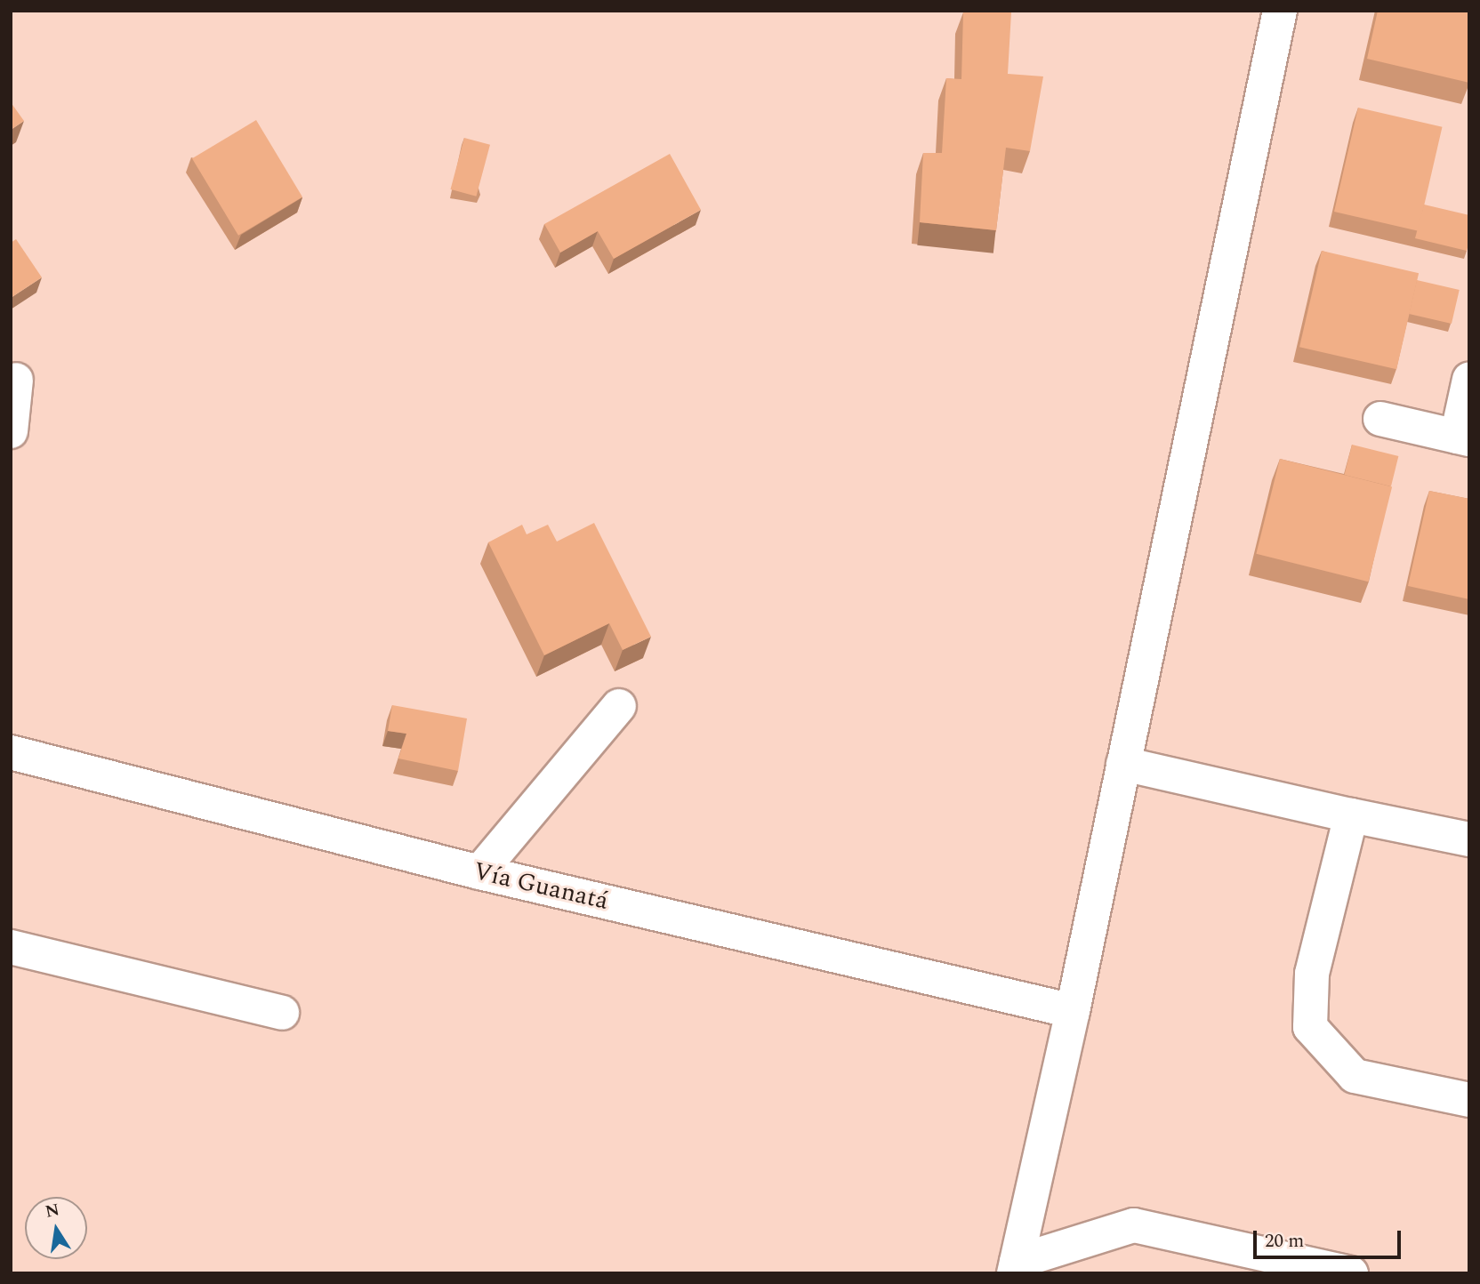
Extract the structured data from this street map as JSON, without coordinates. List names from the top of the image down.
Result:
{
  "streets": {
    "street": ["Vía Guanatá"]
  },
  "scale_bar": "20 m",
  "north": "top"
}
